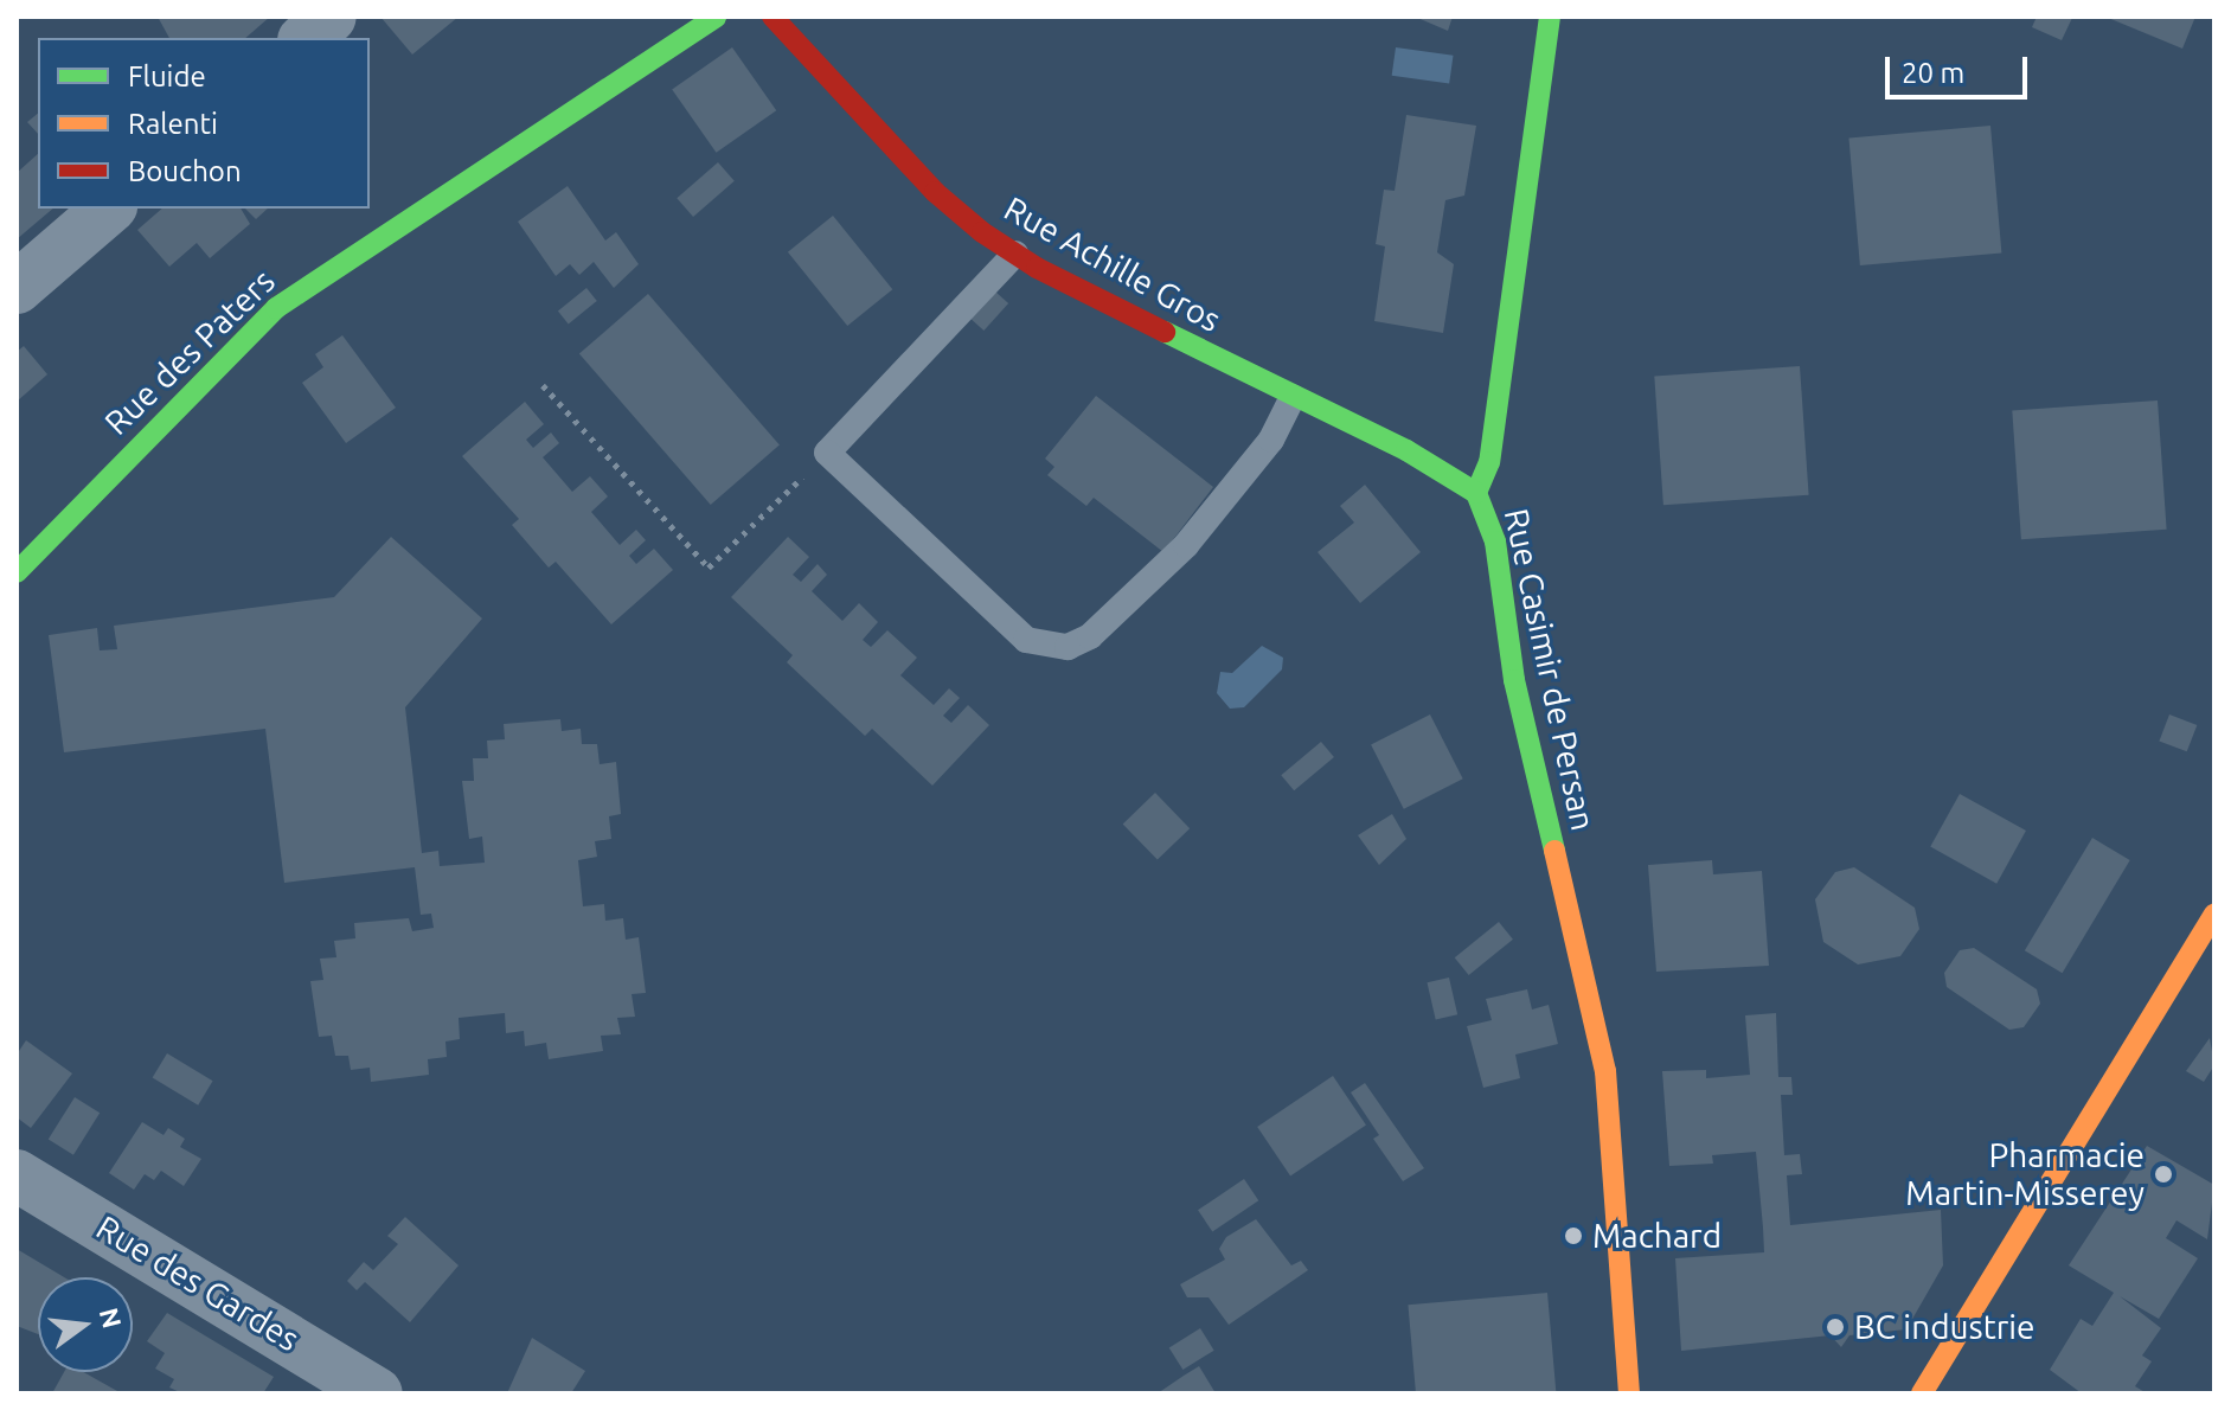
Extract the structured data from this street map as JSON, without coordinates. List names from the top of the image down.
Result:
{
  "streets": {
    "street": [
      "Rue Achille Gros",
      "Rue des Paters",
      "Rue Casimir de Persan",
      "Rue des Gardes"
    ]
  },
  "crossings": [
    ["Rue Achille Gros", "Rue Casimir de Persan"]
  ],
  "places": ["Pharmacie Martin-Misserey", "Machard", "BC industrie"],
  "legend": ["Fluide", "Ralenti", "Bouchon"],
  "scale_bar": "20 m",
  "north": "right"
}
